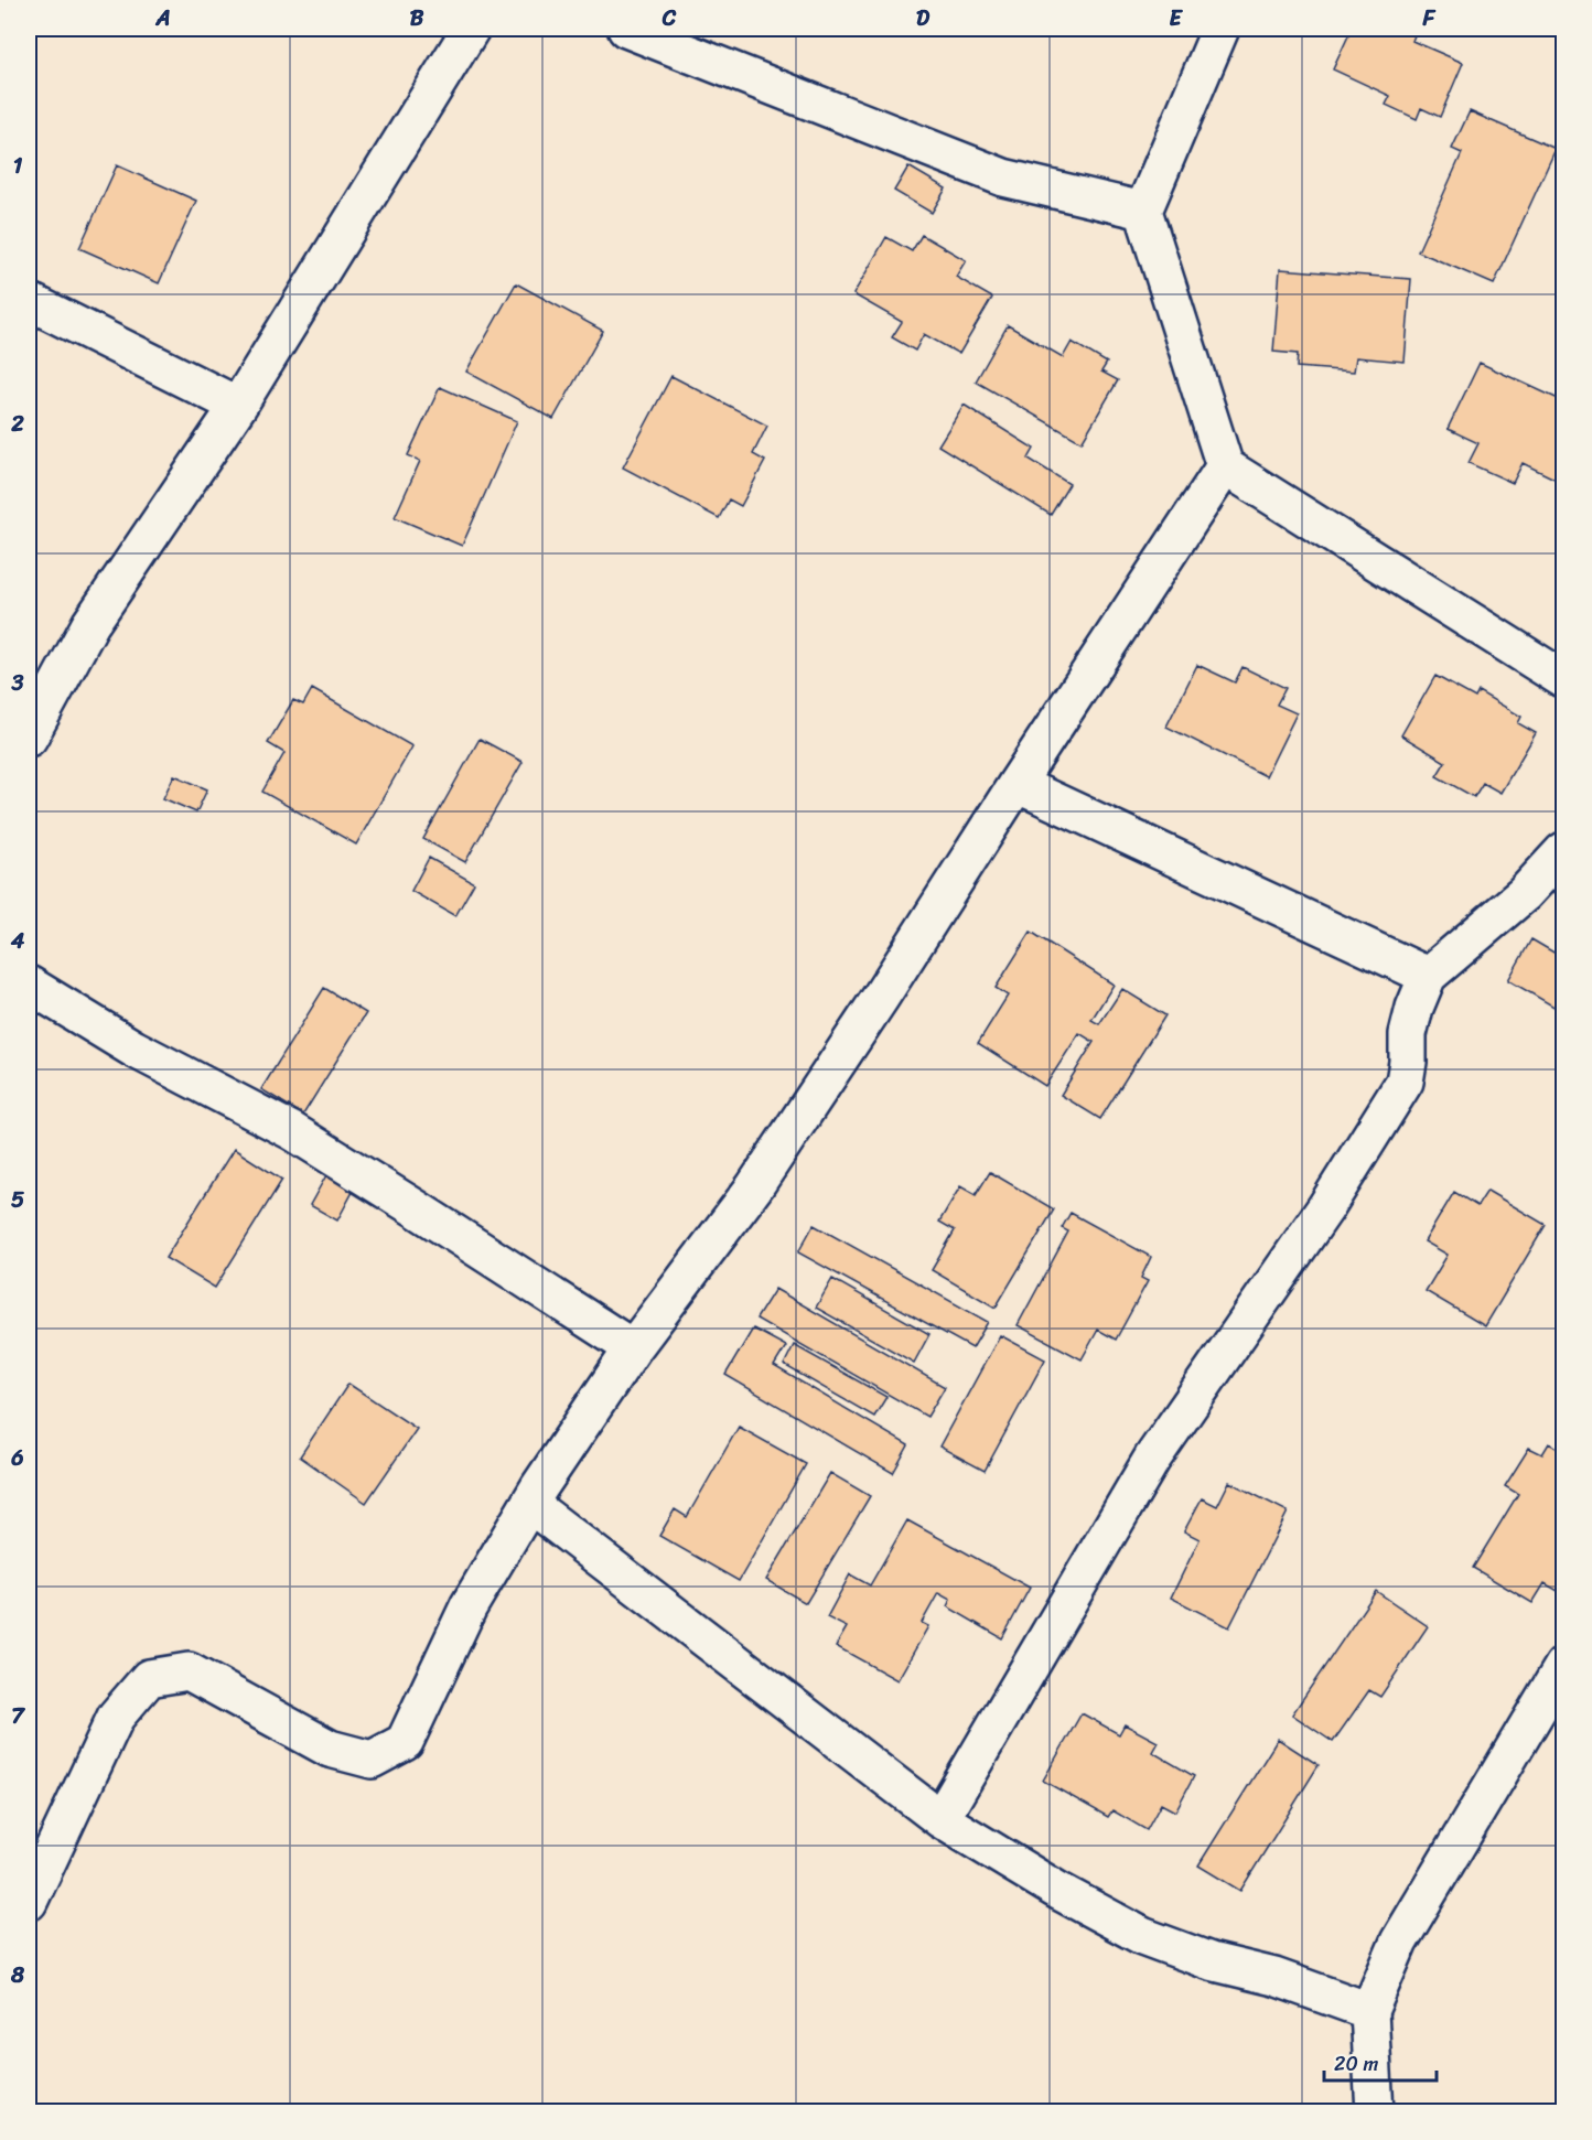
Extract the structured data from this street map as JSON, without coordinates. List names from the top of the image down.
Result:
{
  "scale_bar": "20 m",
  "grid": {
    "columns": [
      "A",
      "B",
      "C",
      "D",
      "E",
      "F"
    ],
    "rows": [
      "1",
      "2",
      "3",
      "4",
      "5",
      "6",
      "7",
      "8"
    ]
  }
}
